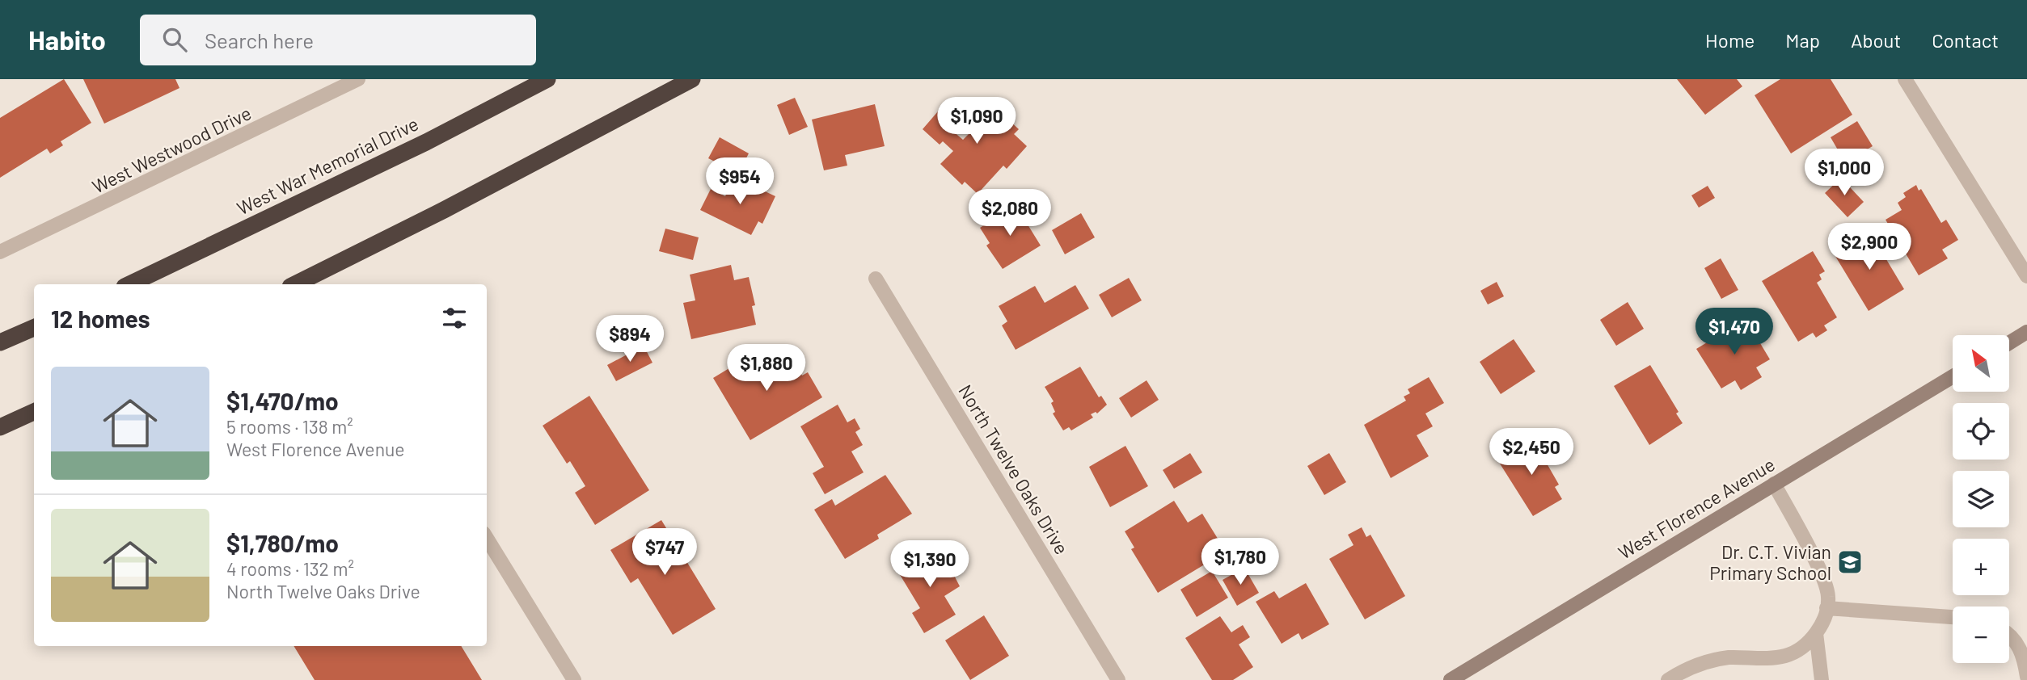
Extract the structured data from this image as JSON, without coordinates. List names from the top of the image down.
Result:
{
  "streets": {
    "highway": ["West War Memorial Drive"],
    "street": ["West Westwood Drive", "North Twelve Oaks Drive", "West Florence Avenue"]
  },
  "places": {
    "school or university": ["Dr. C.T. Vivian Primary School"]
  },
  "north": "top left",
  "page": {
    "header": "Habito",
    "search": "Search here",
    "nav": [
      "Home",
      "Map",
      "About",
      "Contact"
    ],
    "price": [
      "$1,090",
      "$1,000",
      "$954",
      "$2,080",
      "$2,900",
      "$1,470",
      "$894",
      "$1,880",
      "$2,450",
      "$747",
      "$1,780",
      "$1,390"
    ],
    "heading": "12 homes",
    "map_buttons": ["+", "−"],
    "list": [
      {
        "name": "$1,470/mo",
        "note": "5 rooms · 138 m² · West Florence Avenue"
      },
      {
        "name": "$1,780/mo",
        "note": "4 rooms · 132 m² · North Twelve Oaks Drive"
      }
    ]
  }
}
